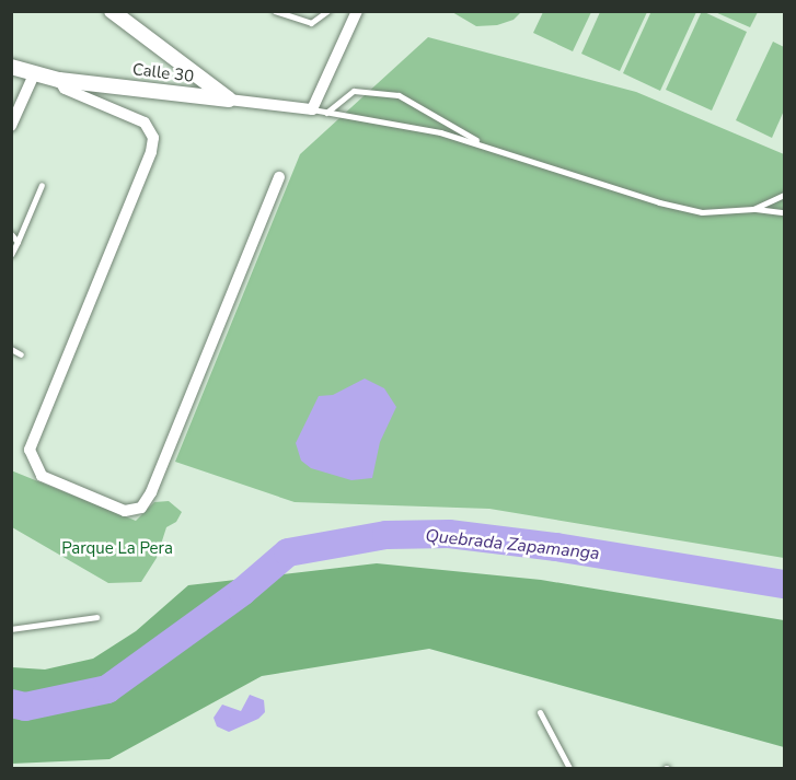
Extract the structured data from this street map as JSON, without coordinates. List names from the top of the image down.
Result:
{
  "streets": {
    "street": ["Calle 30"]
  },
  "water": ["Quebrada Zapamanga"],
  "parks": ["Parque La Pera"]
}
